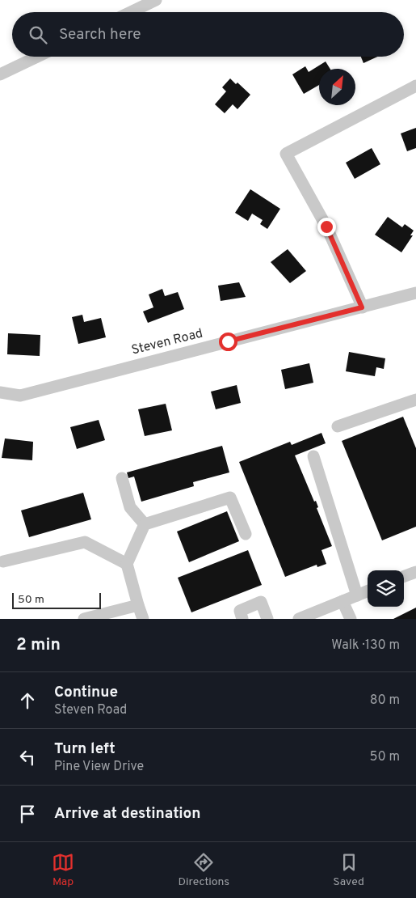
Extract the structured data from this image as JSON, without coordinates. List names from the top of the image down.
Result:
{
  "streets": {
    "street": ["Steven Road"]
  },
  "scale_bar": "50 m",
  "north": "top right",
  "page": {
    "search": "Search here",
    "scale": "50 m",
    "heading": ["2 min", "Walk · 130 m"],
    "list": [
      ["Continue", "Steven Road", "80 m"],
      ["Turn left", "Pine View Drive", "50 m"],
      "Arrive at destination"
    ],
    "nav": ["Map", "Directions", "Saved"]
  }
}
